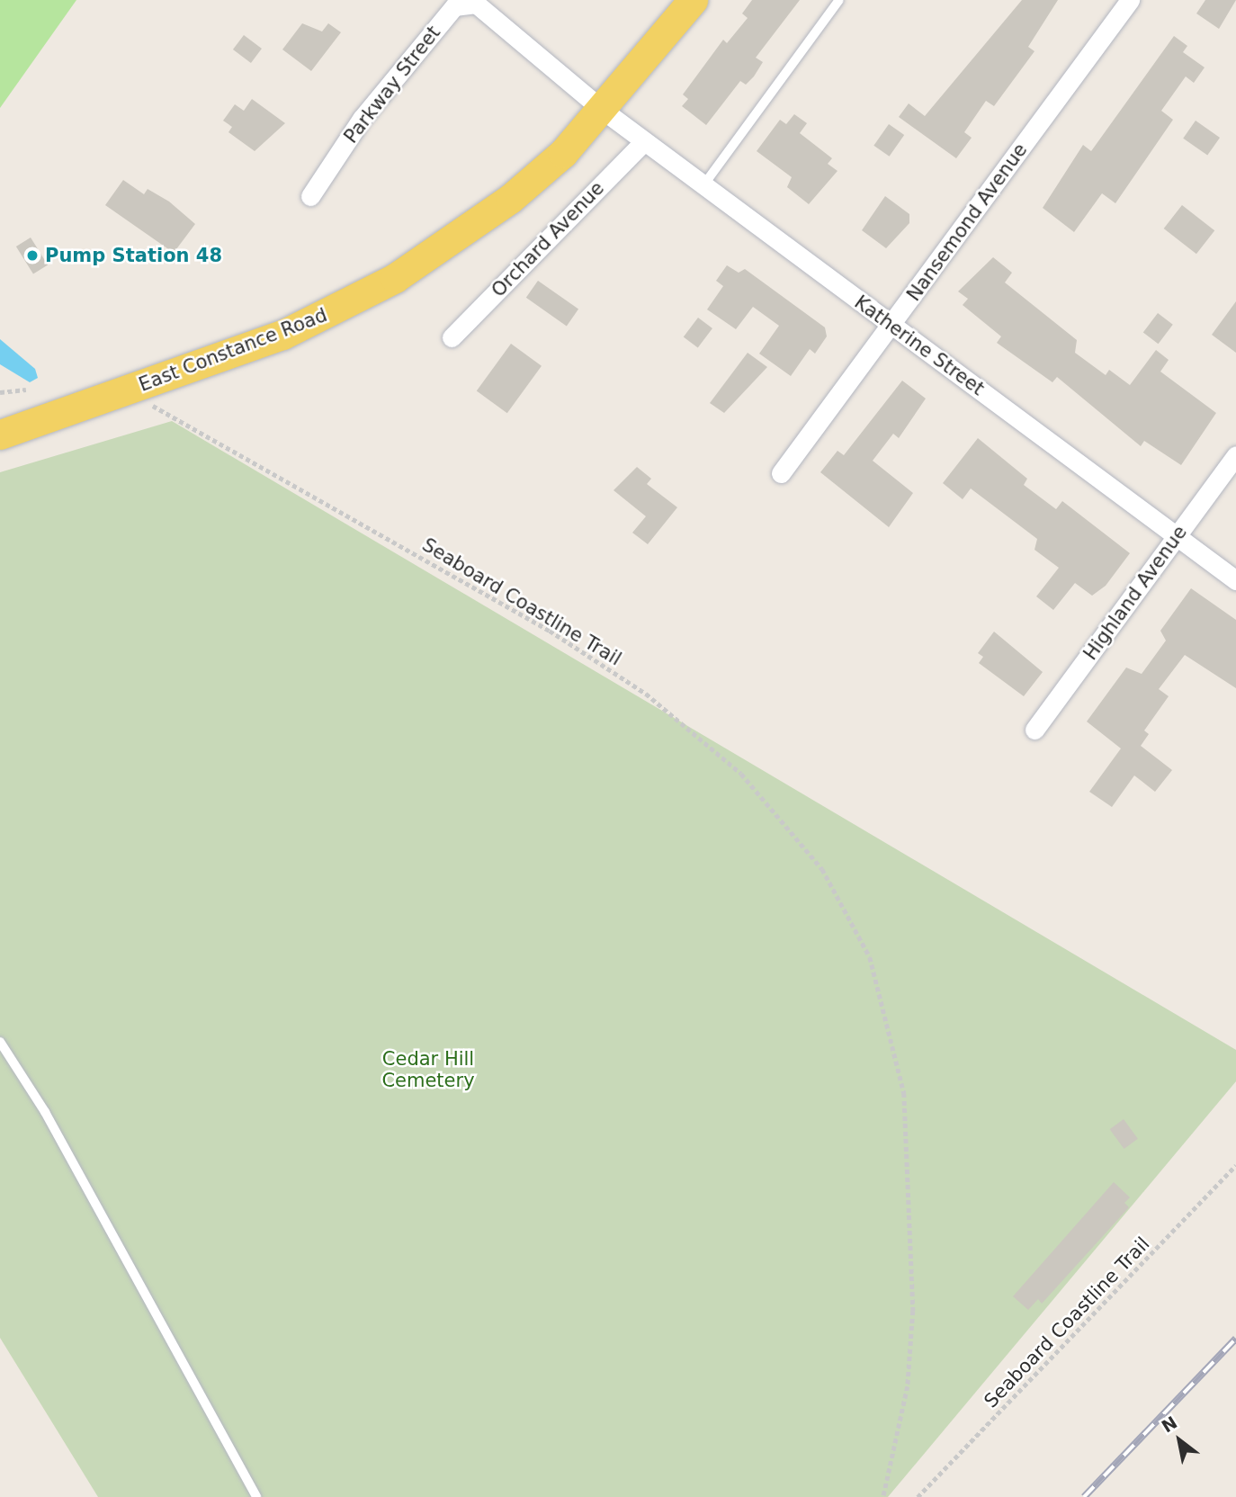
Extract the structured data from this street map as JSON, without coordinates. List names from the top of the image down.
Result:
{
  "streets": {
    "main road": ["East Constance Road"],
    "street": [
      "Parkway Street",
      "Nansemond Avenue",
      "Orchard Avenue",
      "Katherine Street",
      "Highland Avenue"
    ],
    "path": ["Seaboard Coastline Trail"]
  },
  "crossings": [
    ["Parkway Street", "Katherine Street"],
    ["Parkway Street", "East Constance Road"],
    ["Nansemond Avenue", "Katherine Street"],
    ["Orchard Avenue", "Katherine Street"],
    ["Katherine Street", "East Constance Road"],
    ["Katherine Street", "Highland Avenue"],
    ["East Constance Road", "Seaboard Coastline Trail"]
  ],
  "parks": ["Cedar Hill Cemetery"],
  "places": ["Pump Station 48"],
  "north": "top left"
}
